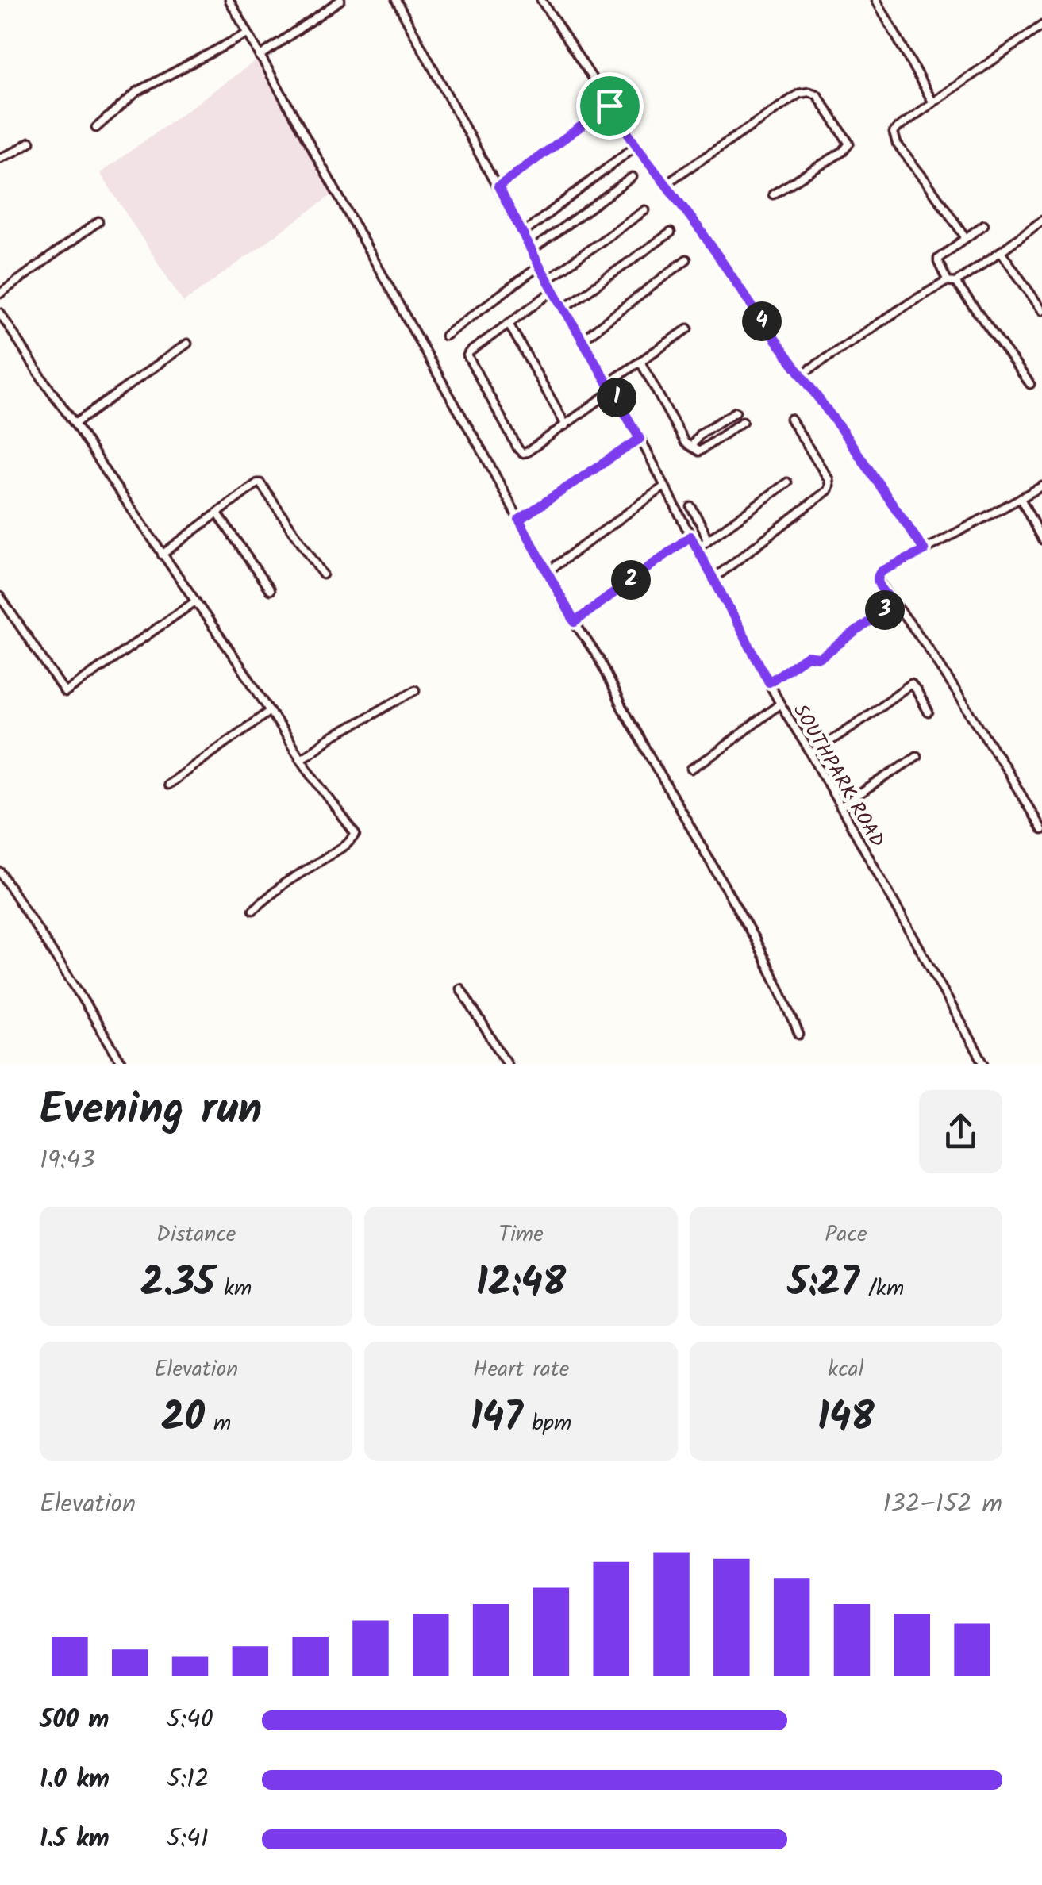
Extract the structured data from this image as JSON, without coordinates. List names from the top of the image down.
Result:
{
  "streets": {
    "street": ["SOUTHPARK ROAD"]
  },
  "page": {
    "pins": [
      "4",
      "1",
      "2",
      "3"
    ],
    "heading": ["Evening run", "19:43"],
    "stats": [
      ["Distance", "2.35 km"],
      ["Time", "12:48"],
      ["Pace", "5:27 /km"],
      ["Elevation", "20 m"],
      ["Heart rate", "147 bpm"],
      ["kcal", "148"]
    ],
    "chart": ["Elevation", "132–152 m"],
    "list": [
      {
        "name": "500 m",
        "note": "5:40"
      },
      {
        "name": "1.0 km",
        "note": "5:12"
      },
      {
        "name": "1.5 km",
        "note": "5:41"
      }
    ]
  }
}
